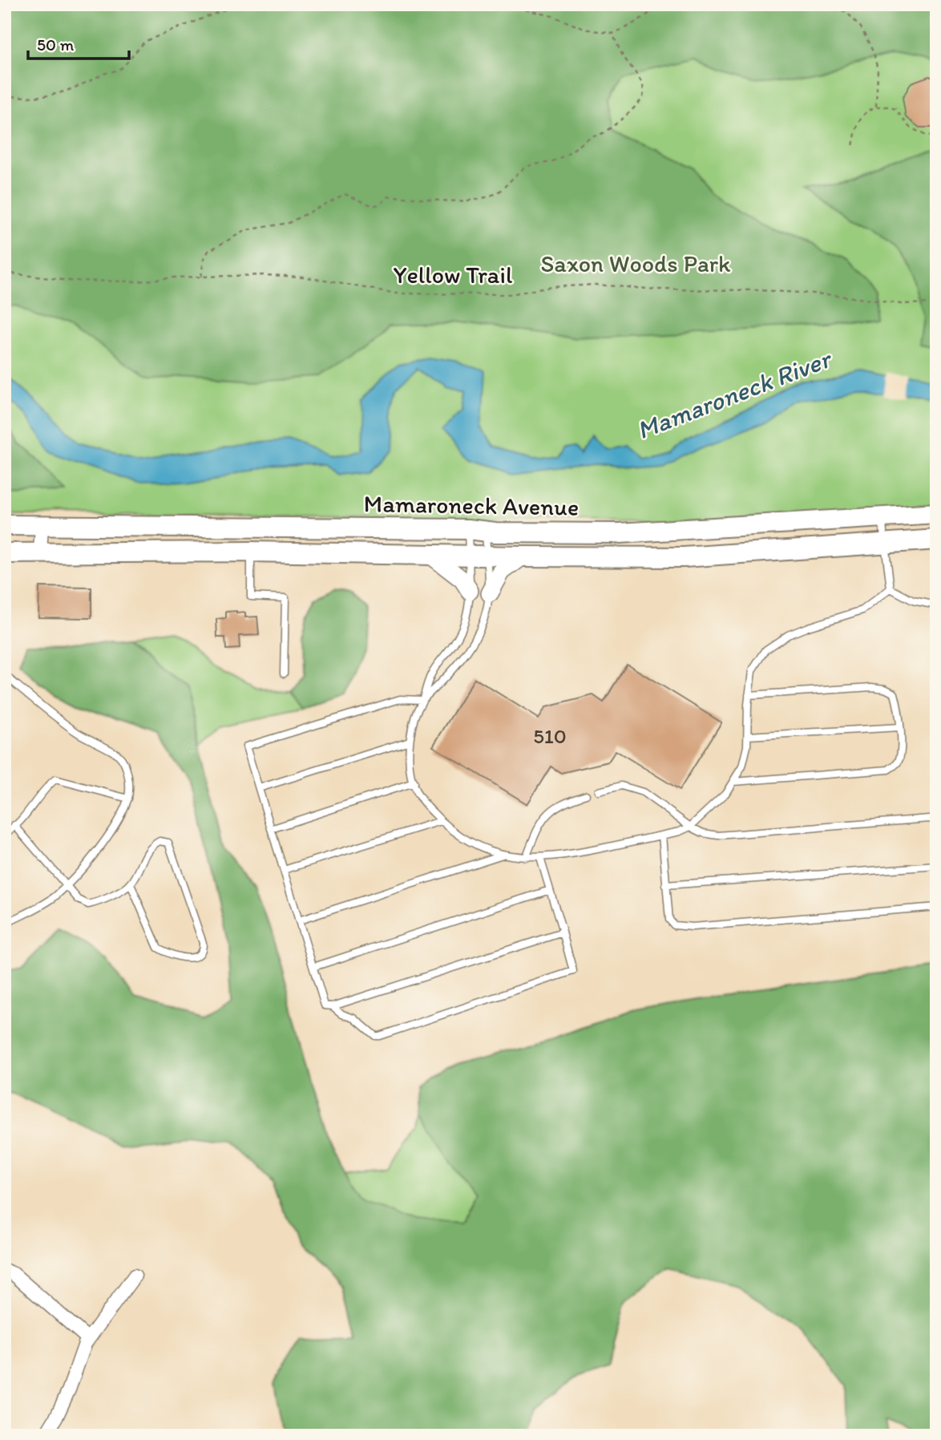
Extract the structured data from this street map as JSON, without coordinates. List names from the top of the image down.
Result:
{
  "streets": {
    "main road": ["Mamaroneck Avenue"],
    "path": ["Yellow Trail"]
  },
  "water": ["Mamaroneck River"],
  "parks": ["Saxon Woods Park"],
  "house_numbers": ["510"],
  "scale_bar": "50 m"
}
